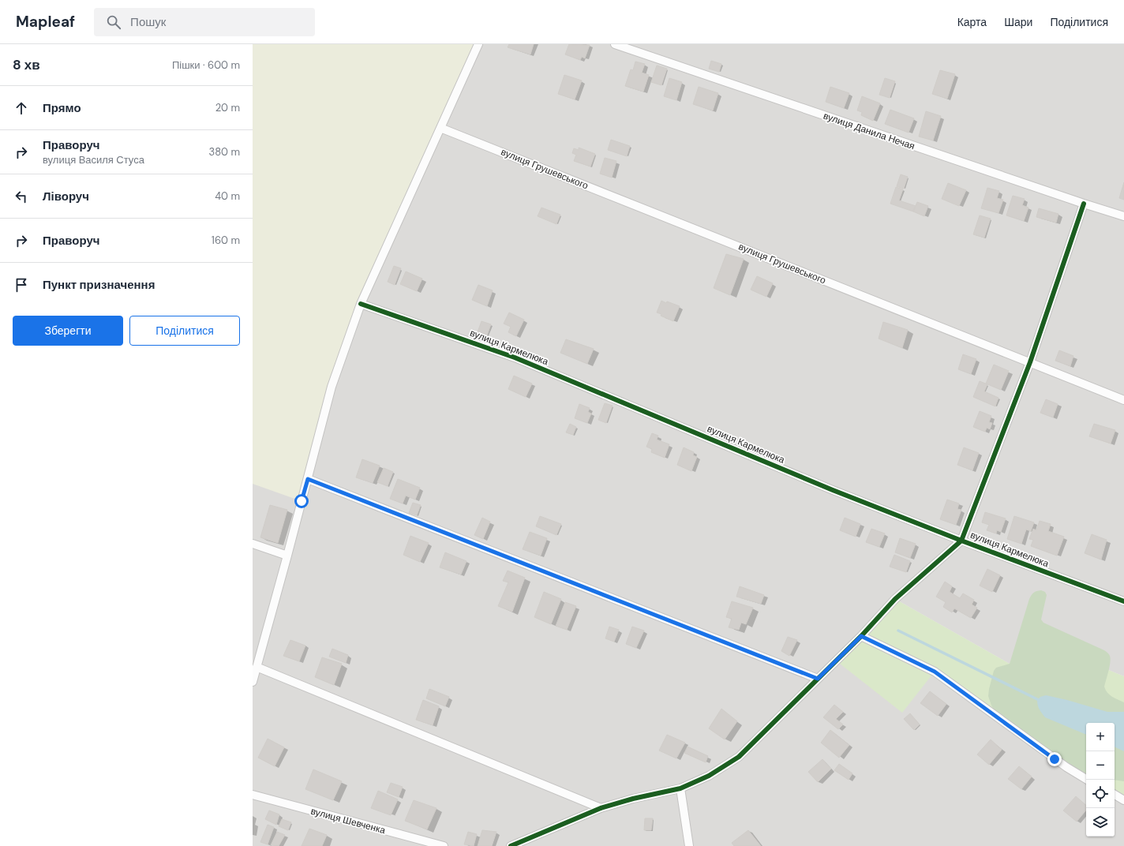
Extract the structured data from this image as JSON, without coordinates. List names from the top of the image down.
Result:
{
  "streets": {
    "street": [
      "вулиця Данила Нечая",
      "вулиця Грушевського",
      "вулиця Кармелюка",
      "вулиця Шевченка"
    ]
  },
  "page": {
    "header": "Mapleaf",
    "search": "Пошук",
    "nav": ["Карта", "Шари", "Поділитися"],
    "heading": ["8 хв", "Пішки · 600 m"],
    "list": [
      ["Прямо", "20 m"],
      ["Праворуч", "вулиця Василя Стуса", "380 m"],
      ["Ліворуч", "40 m"],
      ["Праворуч", "160 m"],
      "Пункт призначення"
    ],
    "buttons": ["Зберегти", "Поділитися"],
    "map_buttons": ["+", "−"]
  }
}
